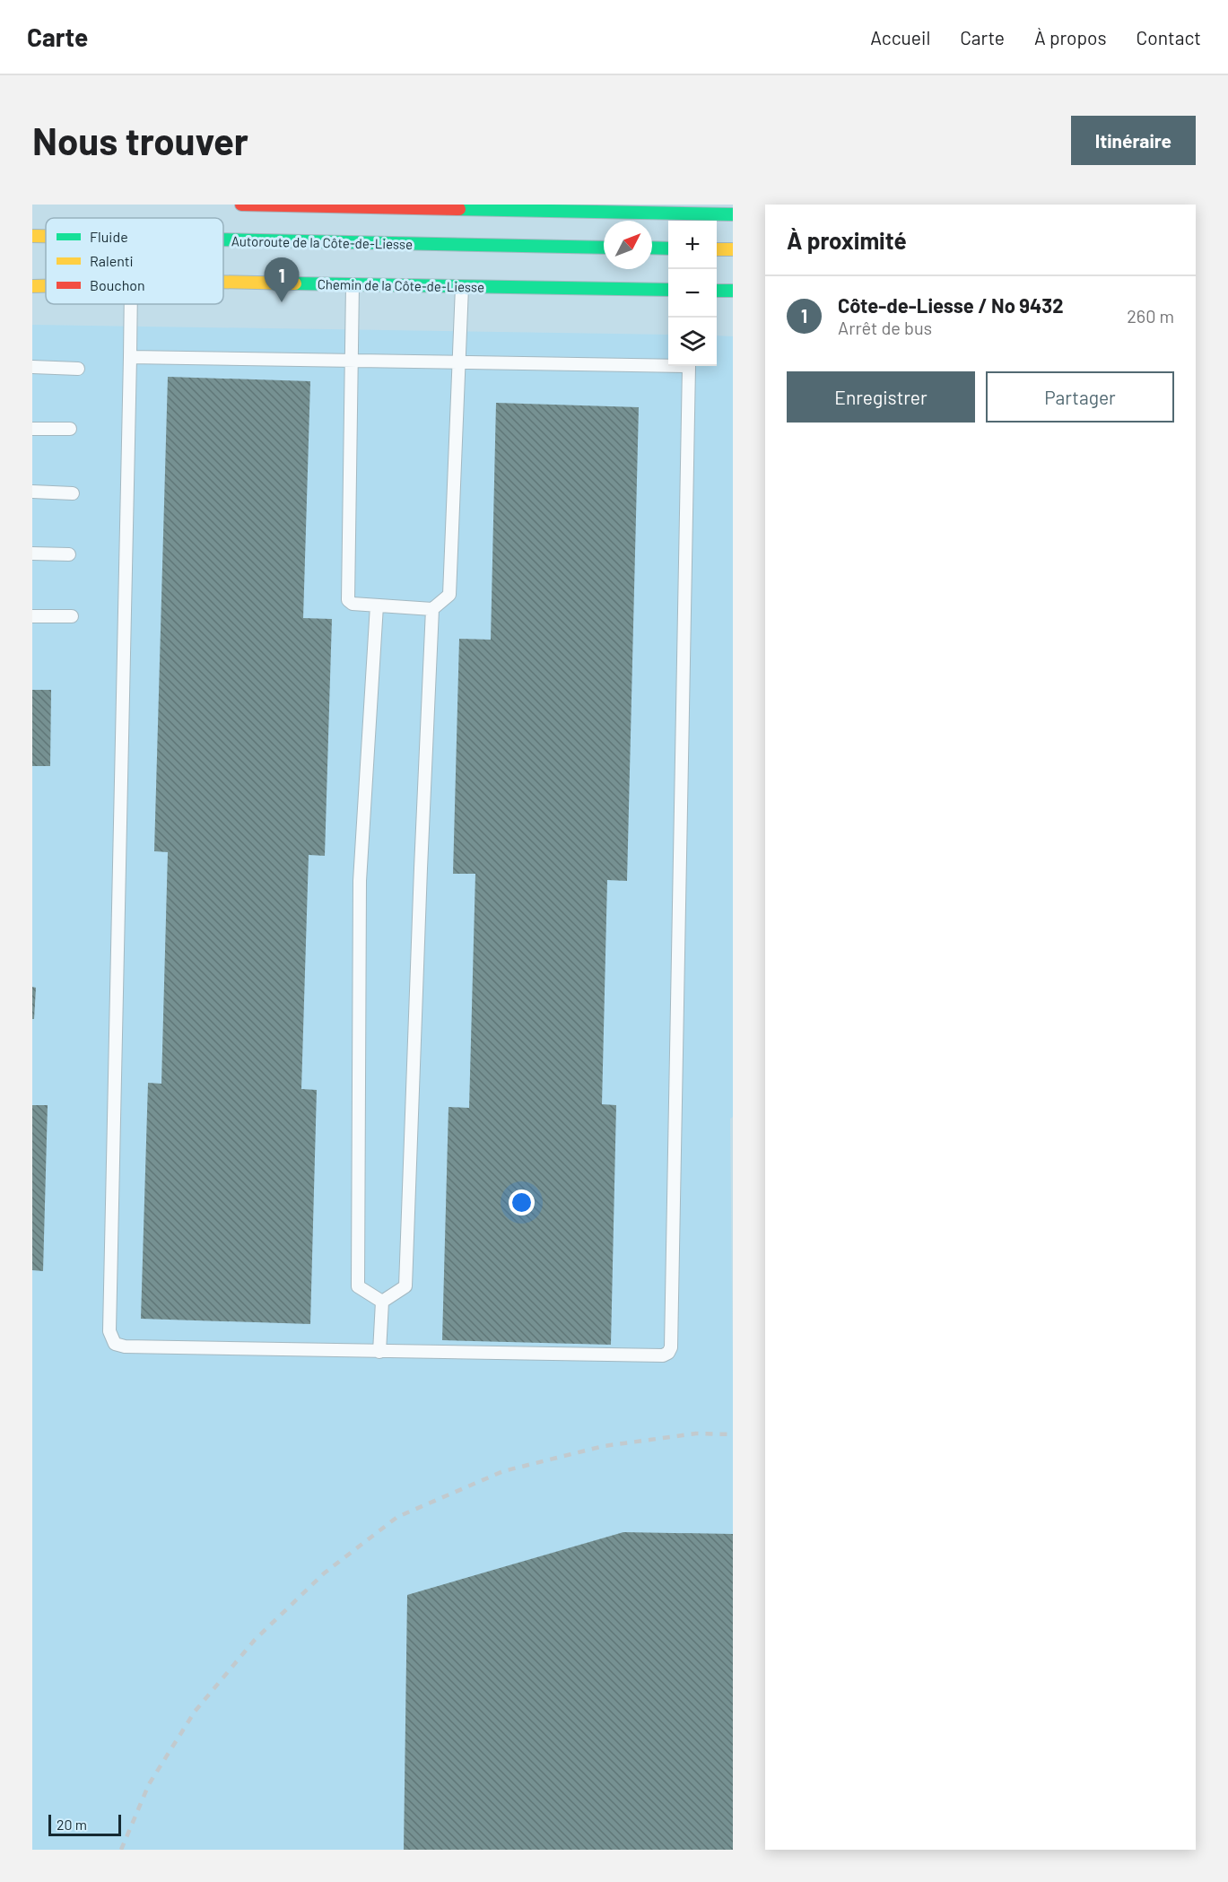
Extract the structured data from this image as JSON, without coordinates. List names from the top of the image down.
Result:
{
  "streets": {
    "main road": ["Autoroute de la Côte-de-Liesse", "Chemin de la Côte-de-Liesse"]
  },
  "legend": ["Fluide", "Ralenti", "Bouchon"],
  "scale_bar": "20 m",
  "north": "top right",
  "page": {
    "header": "Carte",
    "nav": [
      "Accueil",
      "Carte",
      "À propos",
      "Contact"
    ],
    "buttons": [
      "Itinéraire",
      ["Enregistrer", "Partager"]
    ],
    "title": "Nous trouver",
    "heading": "À proximité",
    "map_buttons": ["+", "−"],
    "pins": "1",
    "list": [
      {
        "mark": "1",
        "name": "Côte-de-Liesse / No 9432",
        "note": "Arrêt de bus",
        "value": "260 m"
      }
    ],
    "scale": "20 m"
  }
}
